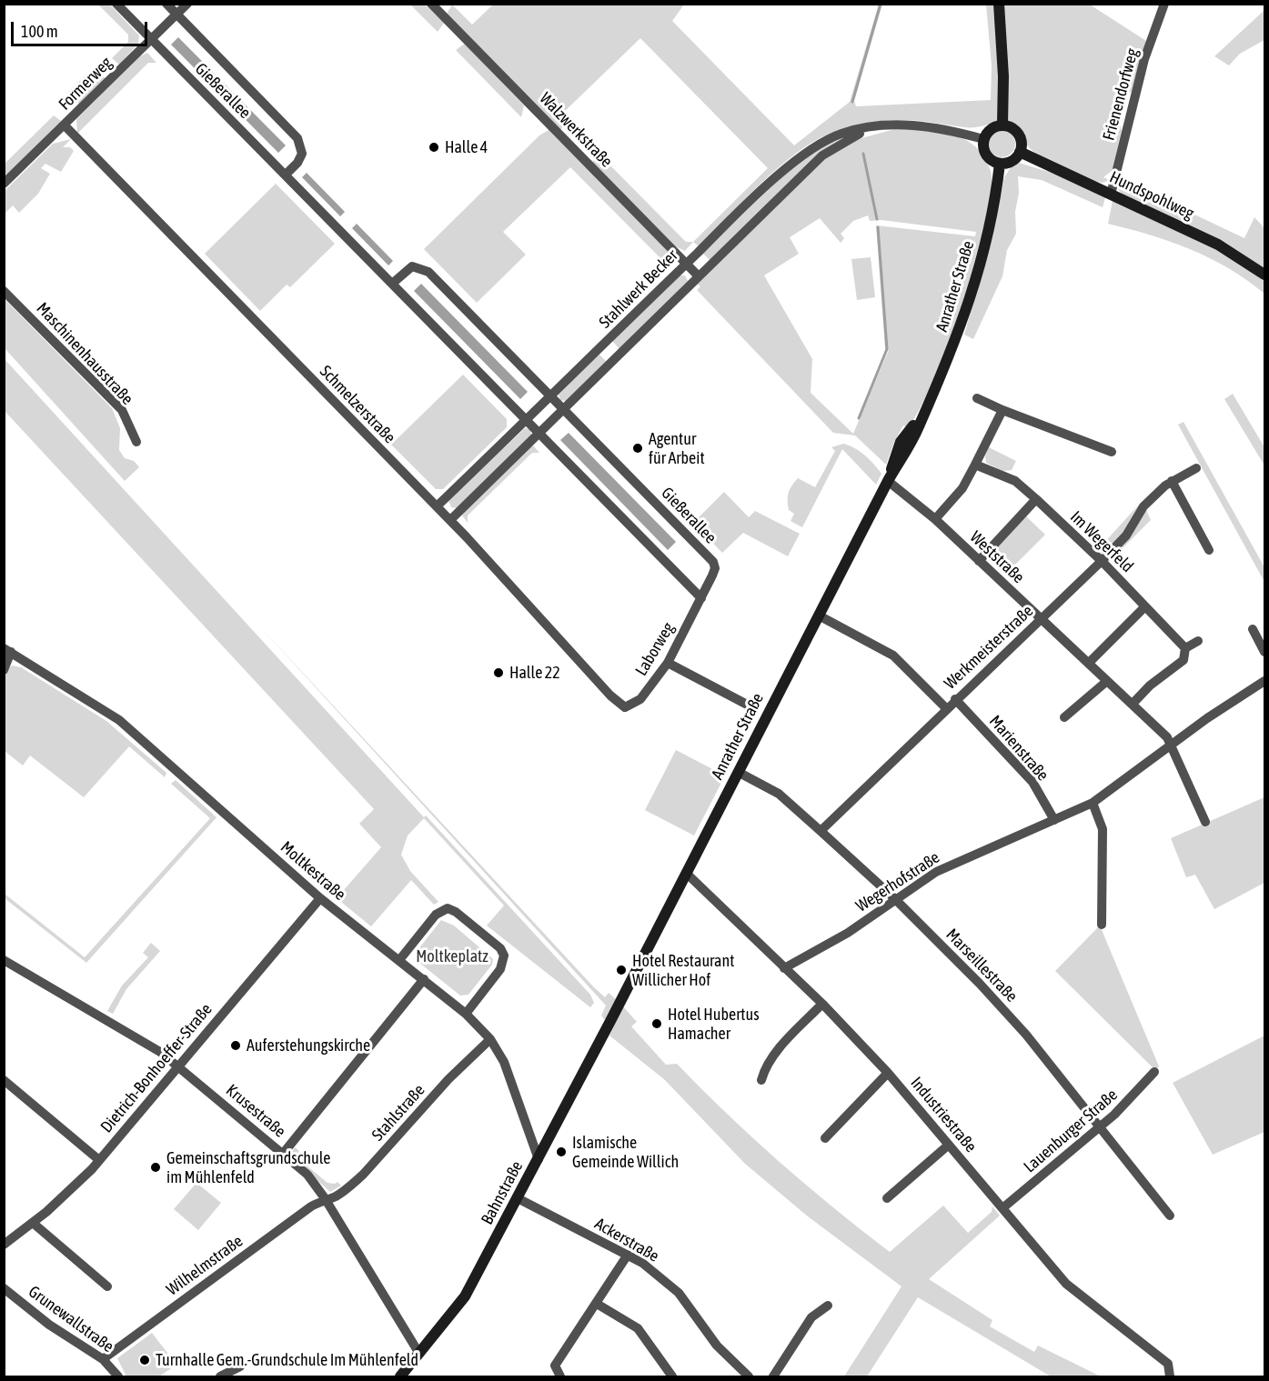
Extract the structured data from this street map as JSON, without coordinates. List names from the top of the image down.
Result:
{
  "streets": {
    "street": [
      "Formerweg",
      "Gießerallee",
      "Frienendorfweg",
      "Walzwerkstraße",
      "Hundspohlweg",
      "Anrather Straße",
      "Stahlwerk Becker",
      "Maschinenhausstraße",
      "Schmelzerstraße",
      "Im Wegerfeld",
      "Weststraße",
      "Werkmeisterstraße",
      "Laborweg",
      "Marienstraße",
      "Moltkestraße",
      "Wegerhofstraße",
      "Marseillestraße",
      "Dietrich-Bonhoeffer-Straße",
      "Krusestraße",
      "Stahlstraße",
      "Industriestraße",
      "Lauenburger Straße",
      "Bahnstraße",
      "Ackerstraße",
      "Wilhelmstraße",
      "Grunewallstraße"
    ]
  },
  "crossings": [
    ["Formerweg", "Gießerallee"],
    ["Formerweg", "Schmelzerstraße"],
    ["Gießerallee", "Stahlwerk Becker"],
    ["Gießerallee", "Laborweg"],
    ["Frienendorfweg", "Hundspohlweg"],
    ["Walzwerkstraße", "Stahlwerk Becker"],
    ["Hundspohlweg", "Anrather Straße"],
    ["Hundspohlweg", "Stahlwerk Becker"],
    ["Anrather Straße", "Stahlwerk Becker"],
    ["Anrather Straße", "Weststraße"],
    ["Anrather Straße", "Marseillestraße"],
    ["Anrather Straße", "Industriestraße"],
    ["Anrather Straße", "Bahnstraße"],
    ["Stahlwerk Becker", "Schmelzerstraße"],
    ["Schmelzerstraße", "Laborweg"],
    ["Im Wegerfeld", "Werkmeisterstraße"],
    ["Weststraße", "Werkmeisterstraße"],
    ["Weststraße", "Wegerhofstraße"],
    ["Werkmeisterstraße", "Marienstraße"],
    ["Werkmeisterstraße", "Marseillestraße"],
    ["Marienstraße", "Wegerhofstraße"],
    ["Moltkestraße", "Dietrich-Bonhoeffer-Straße"],
    ["Moltkestraße", "Stahlstraße"],
    ["Moltkestraße", "Bahnstraße"],
    ["Wegerhofstraße", "Marseillestraße"],
    ["Wegerhofstraße", "Industriestraße"],
    ["Marseillestraße", "Lauenburger Straße"],
    ["Dietrich-Bonhoeffer-Straße", "Krusestraße"],
    ["Krusestraße", "Stahlstraße"],
    ["Krusestraße", "Bahnstraße"],
    ["Krusestraße", "Wilhelmstraße"],
    ["Stahlstraße", "Wilhelmstraße"],
    ["Industriestraße", "Lauenburger Straße"],
    ["Bahnstraße", "Ackerstraße"],
    ["Wilhelmstraße", "Grunewallstraße"]
  ],
  "parks": ["Moltkeplatz"],
  "places": [
    "Halle 4",
    "Agentur für Arbeit",
    "Halle 22",
    "Hotel Restaurant Willicher Hof",
    "Hotel Hubertus Hamacher",
    "Auferstehungskirche",
    "Islamische Gemeinde Willich",
    "Gemeinschaftsgrundschule im Mühlenfeld",
    "Turnhalle Gem.-Grundschule Im Mühlenfeld"
  ],
  "scale_bar": "100 m"
}
